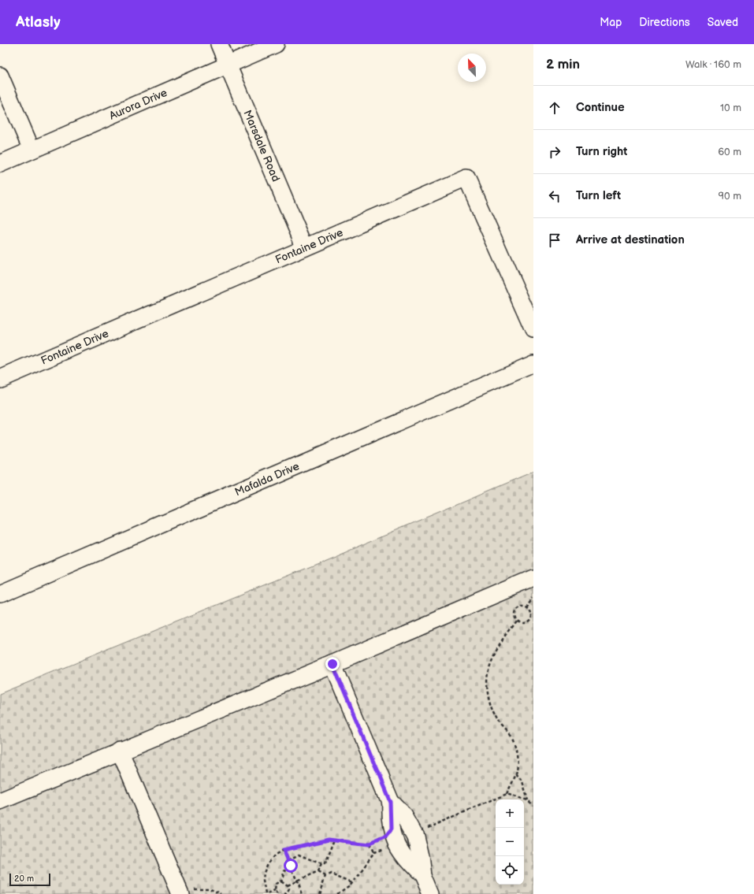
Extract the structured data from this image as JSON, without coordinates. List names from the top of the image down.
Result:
{
  "streets": {
    "street": [
      "Aurora Drive",
      "Marsdale Road",
      "Fontaine Drive",
      "Mafalda Drive"
    ]
  },
  "crossings": [
    ["Aurora Drive", "Marsdale Road"],
    ["Marsdale Road", "Fontaine Drive"]
  ],
  "scale_bar": "20 m",
  "north": "top left",
  "page": {
    "header": "Atlasly",
    "nav": ["Map", "Directions", "Saved"],
    "heading": ["2 min", "Walk · 160 m"],
    "list": [
      ["Continue", "10 m"],
      ["Turn right", "60 m"],
      ["Turn left", "90 m"],
      "Arrive at destination"
    ],
    "map_buttons": ["+", "−"],
    "scale": "20 m"
  }
}
